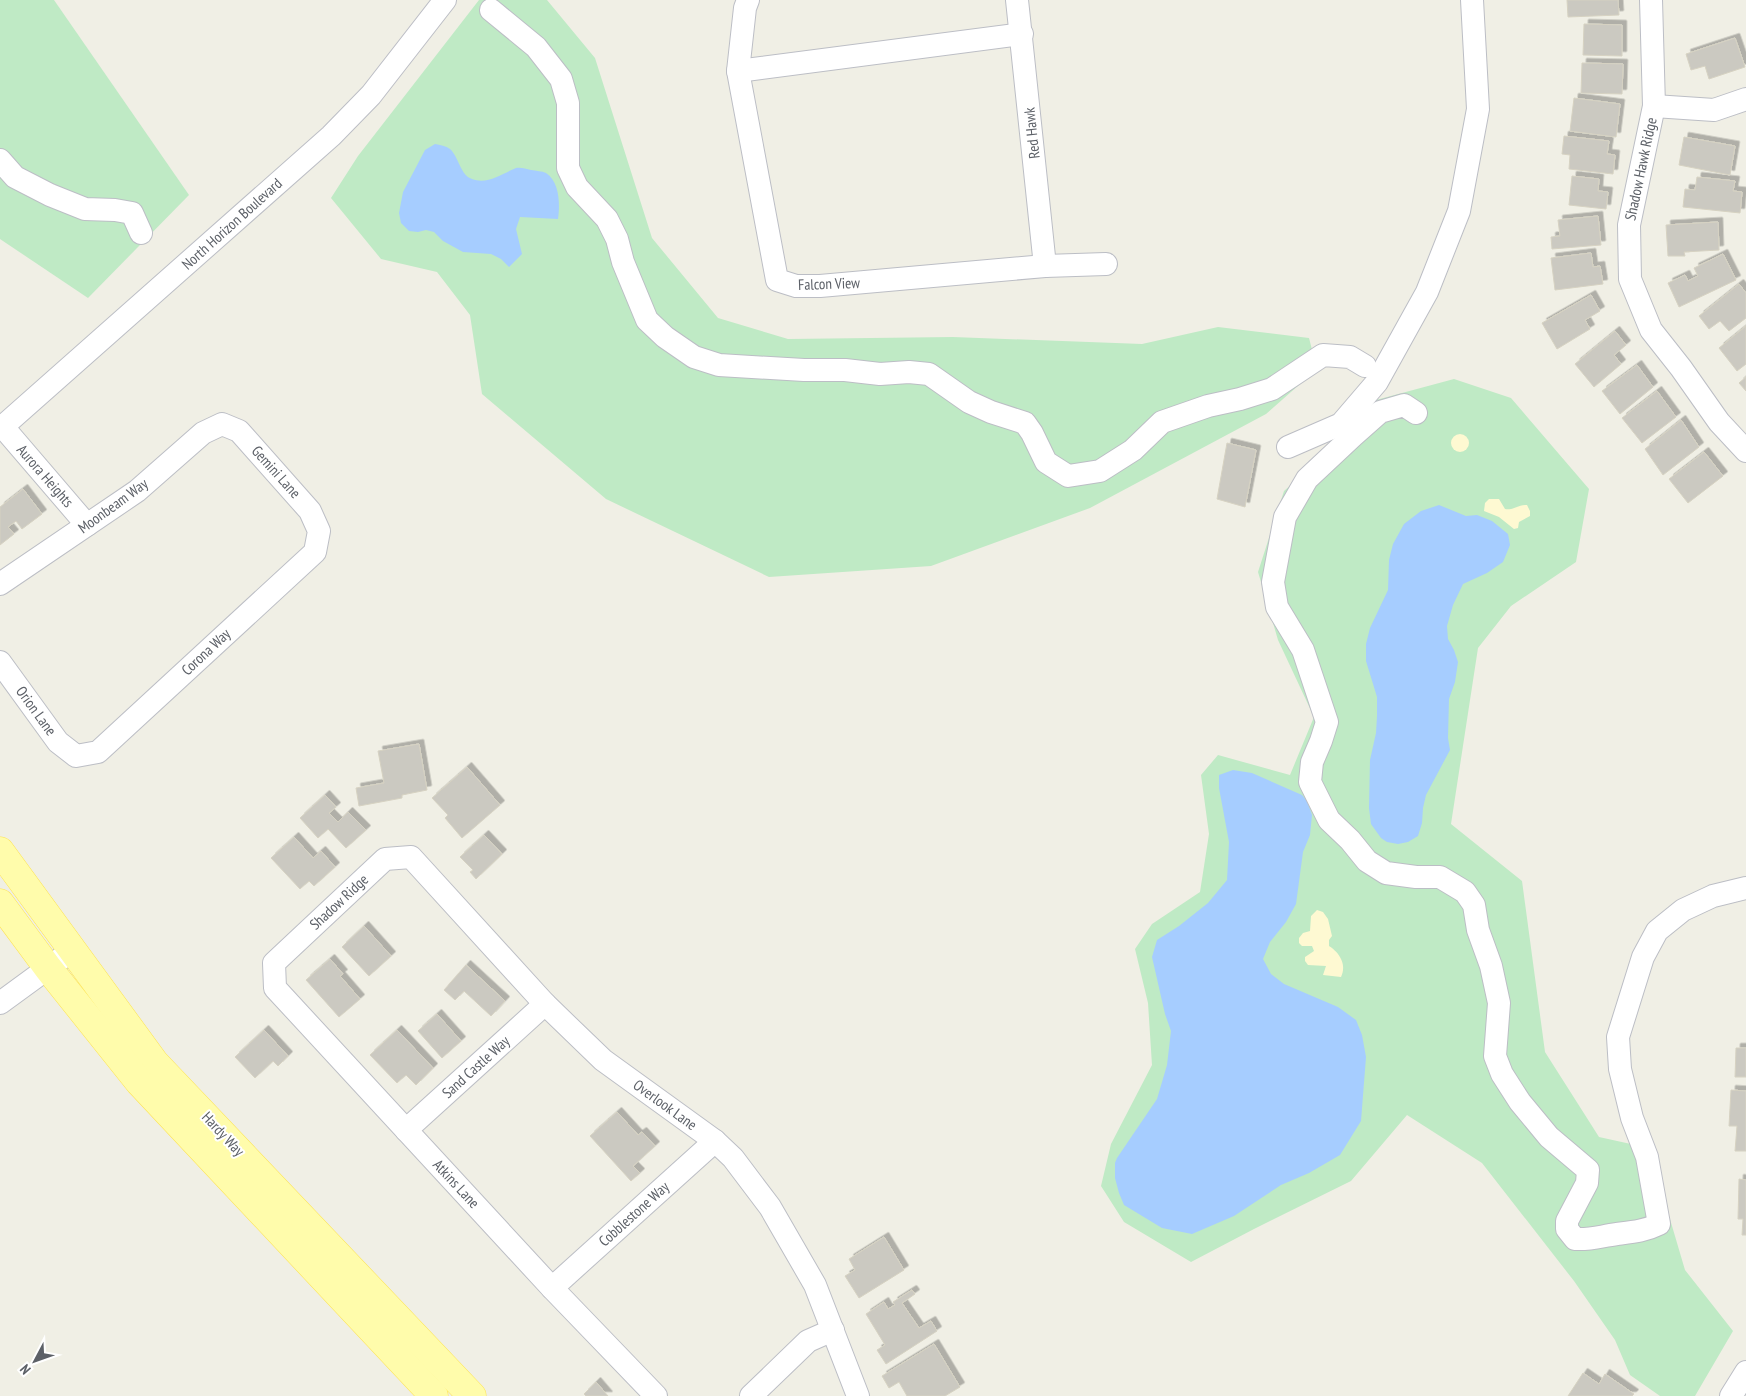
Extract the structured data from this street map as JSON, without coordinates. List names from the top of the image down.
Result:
{
  "streets": {
    "main road": ["Hardy Way"],
    "street": [
      "Red Hawk",
      "Shadow Hawk Ridge",
      "North Horizon Boulevard",
      "Falcon View",
      "Gemini Lane",
      "Aurora Heights",
      "Moonbeam Way",
      "Corona Way",
      "Orion Lane",
      "Shadow Ridge",
      "Sand Castle Way",
      "Overlook Lane",
      "Atkins Lane",
      "Cobblestone Way"
    ]
  },
  "crossings": [
    ["Red Hawk", "Falcon View"],
    ["North Horizon Boulevard", "Aurora Heights"],
    ["Gemini Lane", "Moonbeam Way"],
    ["Gemini Lane", "Corona Way"],
    ["Aurora Heights", "Moonbeam Way"],
    ["Corona Way", "Orion Lane"],
    ["Shadow Ridge", "Overlook Lane"],
    ["Shadow Ridge", "Atkins Lane"],
    ["Sand Castle Way", "Overlook Lane"],
    ["Sand Castle Way", "Atkins Lane"],
    ["Overlook Lane", "Cobblestone Way"],
    ["Atkins Lane", "Cobblestone Way"]
  ],
  "north": "bottom left"
}
